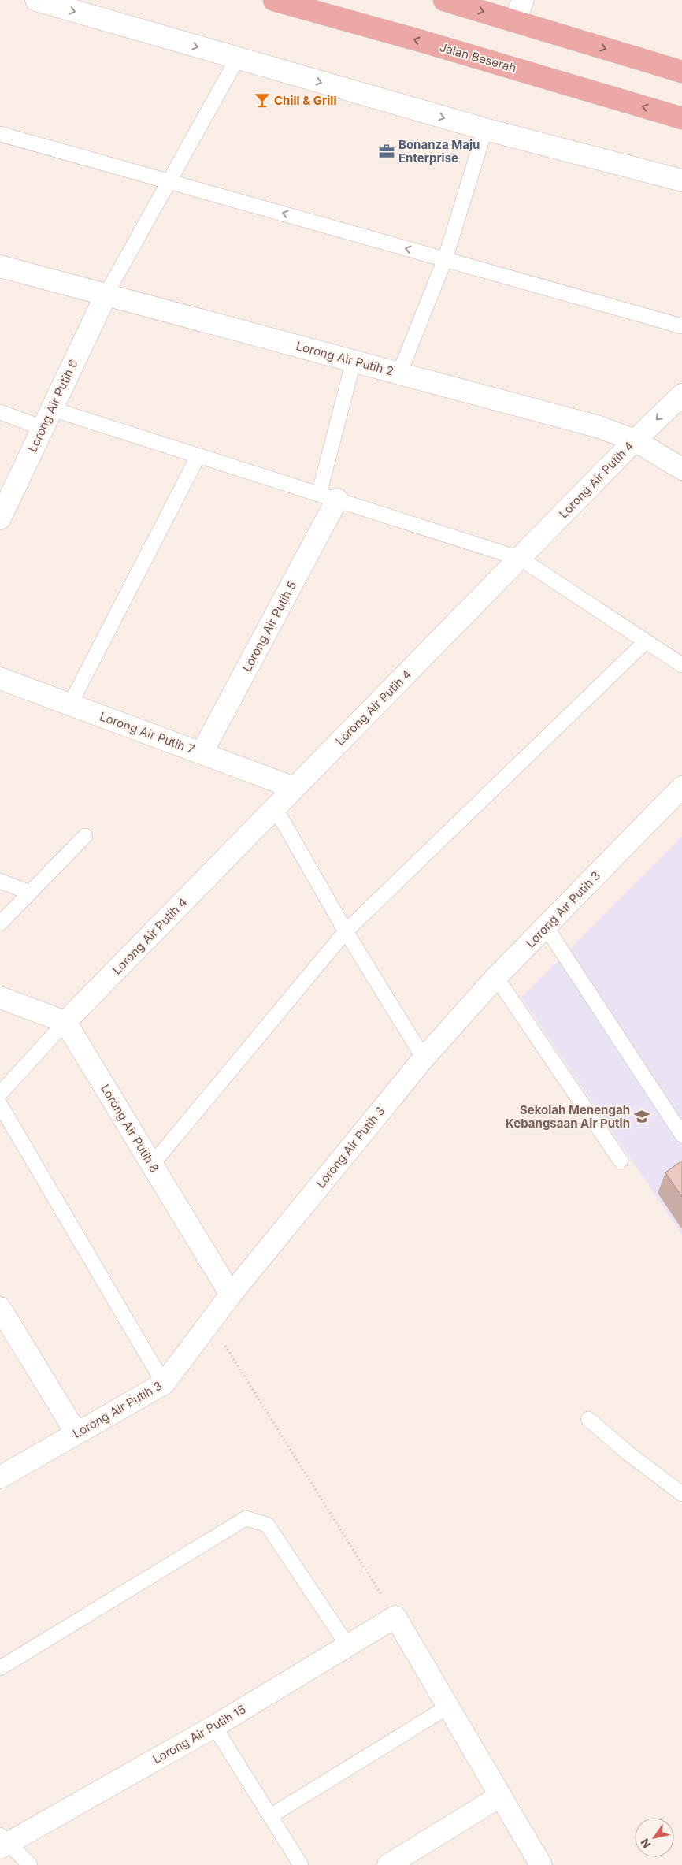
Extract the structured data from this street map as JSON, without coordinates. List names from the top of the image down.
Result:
{
  "streets": {
    "highway": ["Jalan Beserah"],
    "street": [
      "Lorong Air Putih 2",
      "Lorong Air Putih 6",
      "Lorong Air Putih 4",
      "Lorong Air Putih 5",
      "Lorong Air Putih 7",
      "Lorong Air Putih 3",
      "Lorong Air Putih 8",
      "Lorong Air Putih 15"
    ]
  },
  "crossings": [
    ["Lorong Air Putih 2", "Lorong Air Putih 6"],
    ["Lorong Air Putih 2", "Lorong Air Putih 4"],
    ["Lorong Air Putih 4", "Lorong Air Putih 7"],
    ["Lorong Air Putih 4", "Lorong Air Putih 8"],
    ["Lorong Air Putih 5", "Lorong Air Putih 7"],
    ["Lorong Air Putih 3", "Lorong Air Putih 8"]
  ],
  "places": {
    "bar": ["Chill & Grill"],
    "office": ["Bonanza Maju Enterprise"],
    "school or university": ["Sekolah Menengah Kebangsaan Air Putih"]
  },
  "north": "bottom left"
}
